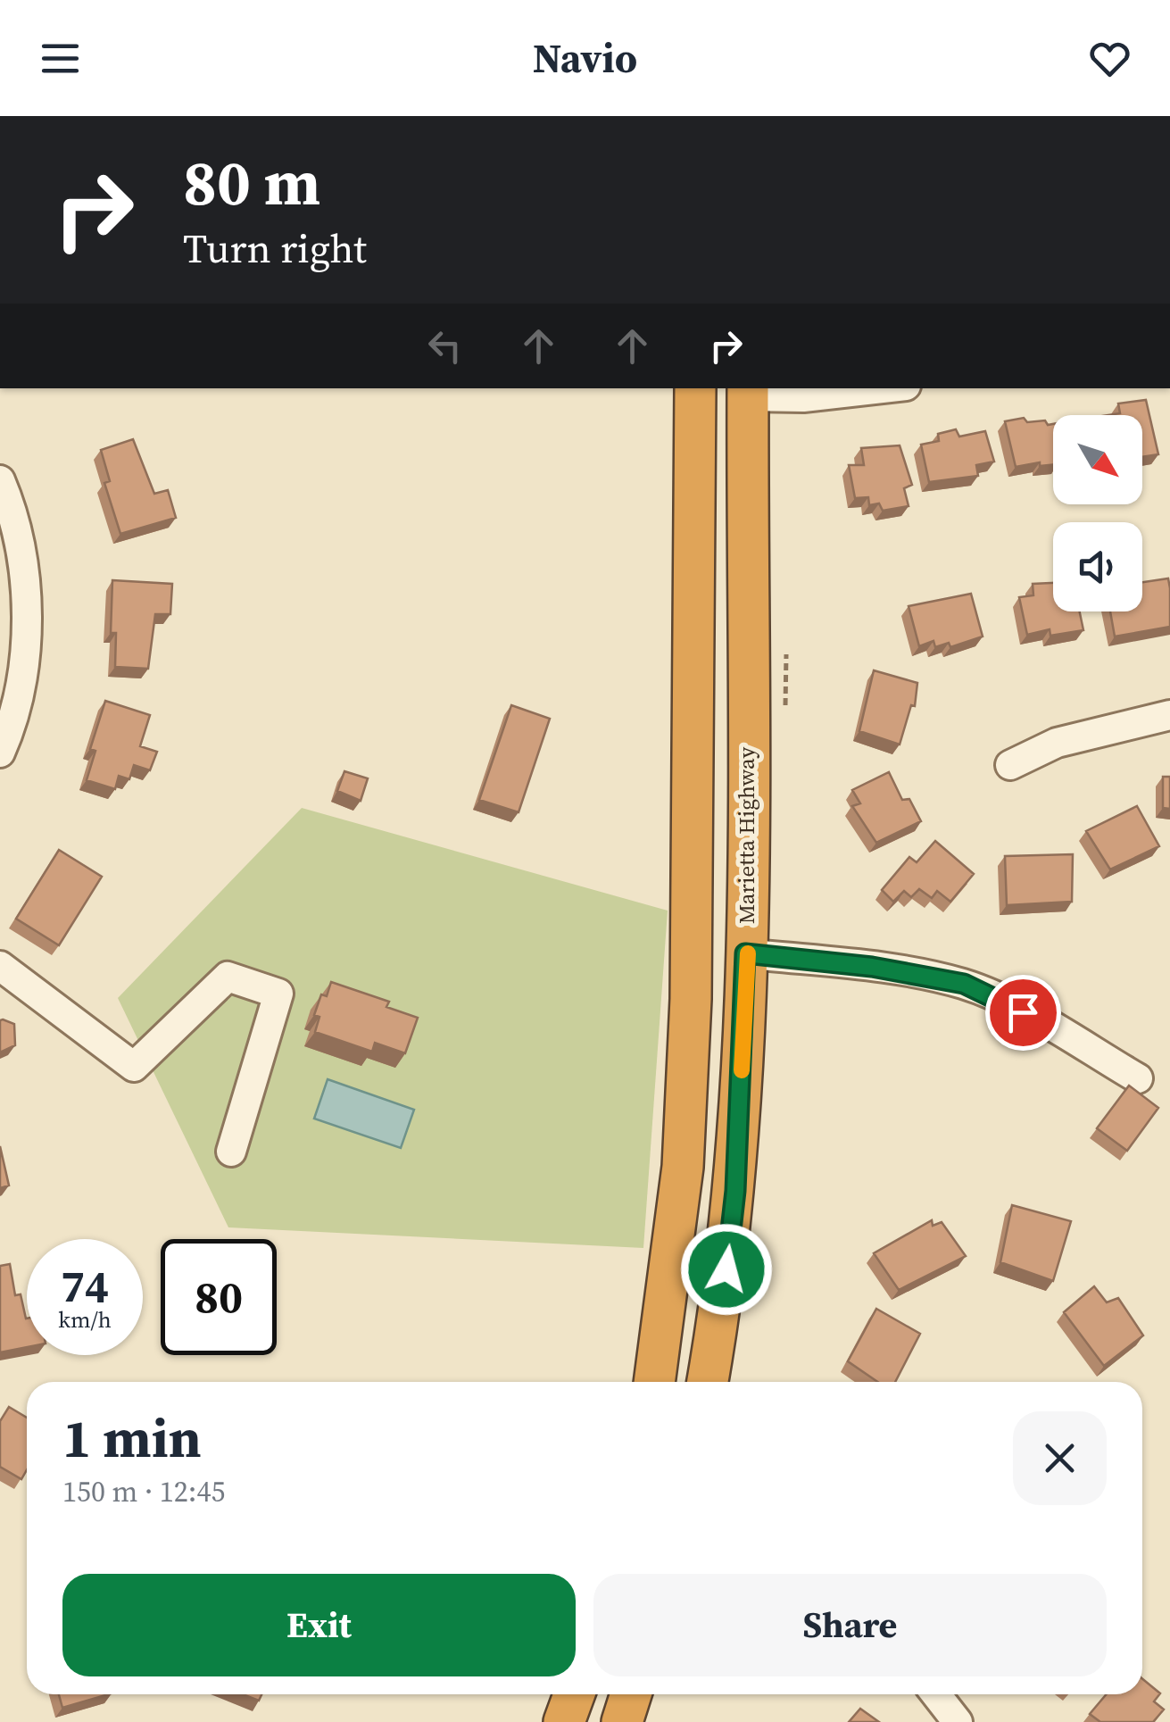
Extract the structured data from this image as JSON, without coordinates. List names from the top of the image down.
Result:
{
  "streets": {
    "highway": ["Marietta Highway"]
  },
  "north": "bottom right",
  "page": {
    "header": "Navio",
    "turn": ["80 m", "Turn right"],
    "speed": "74 km/h",
    "limit": "80",
    "heading": ["1 min", "150 m · 12:45"],
    "buttons": ["Exit", "Share"]
  }
}
